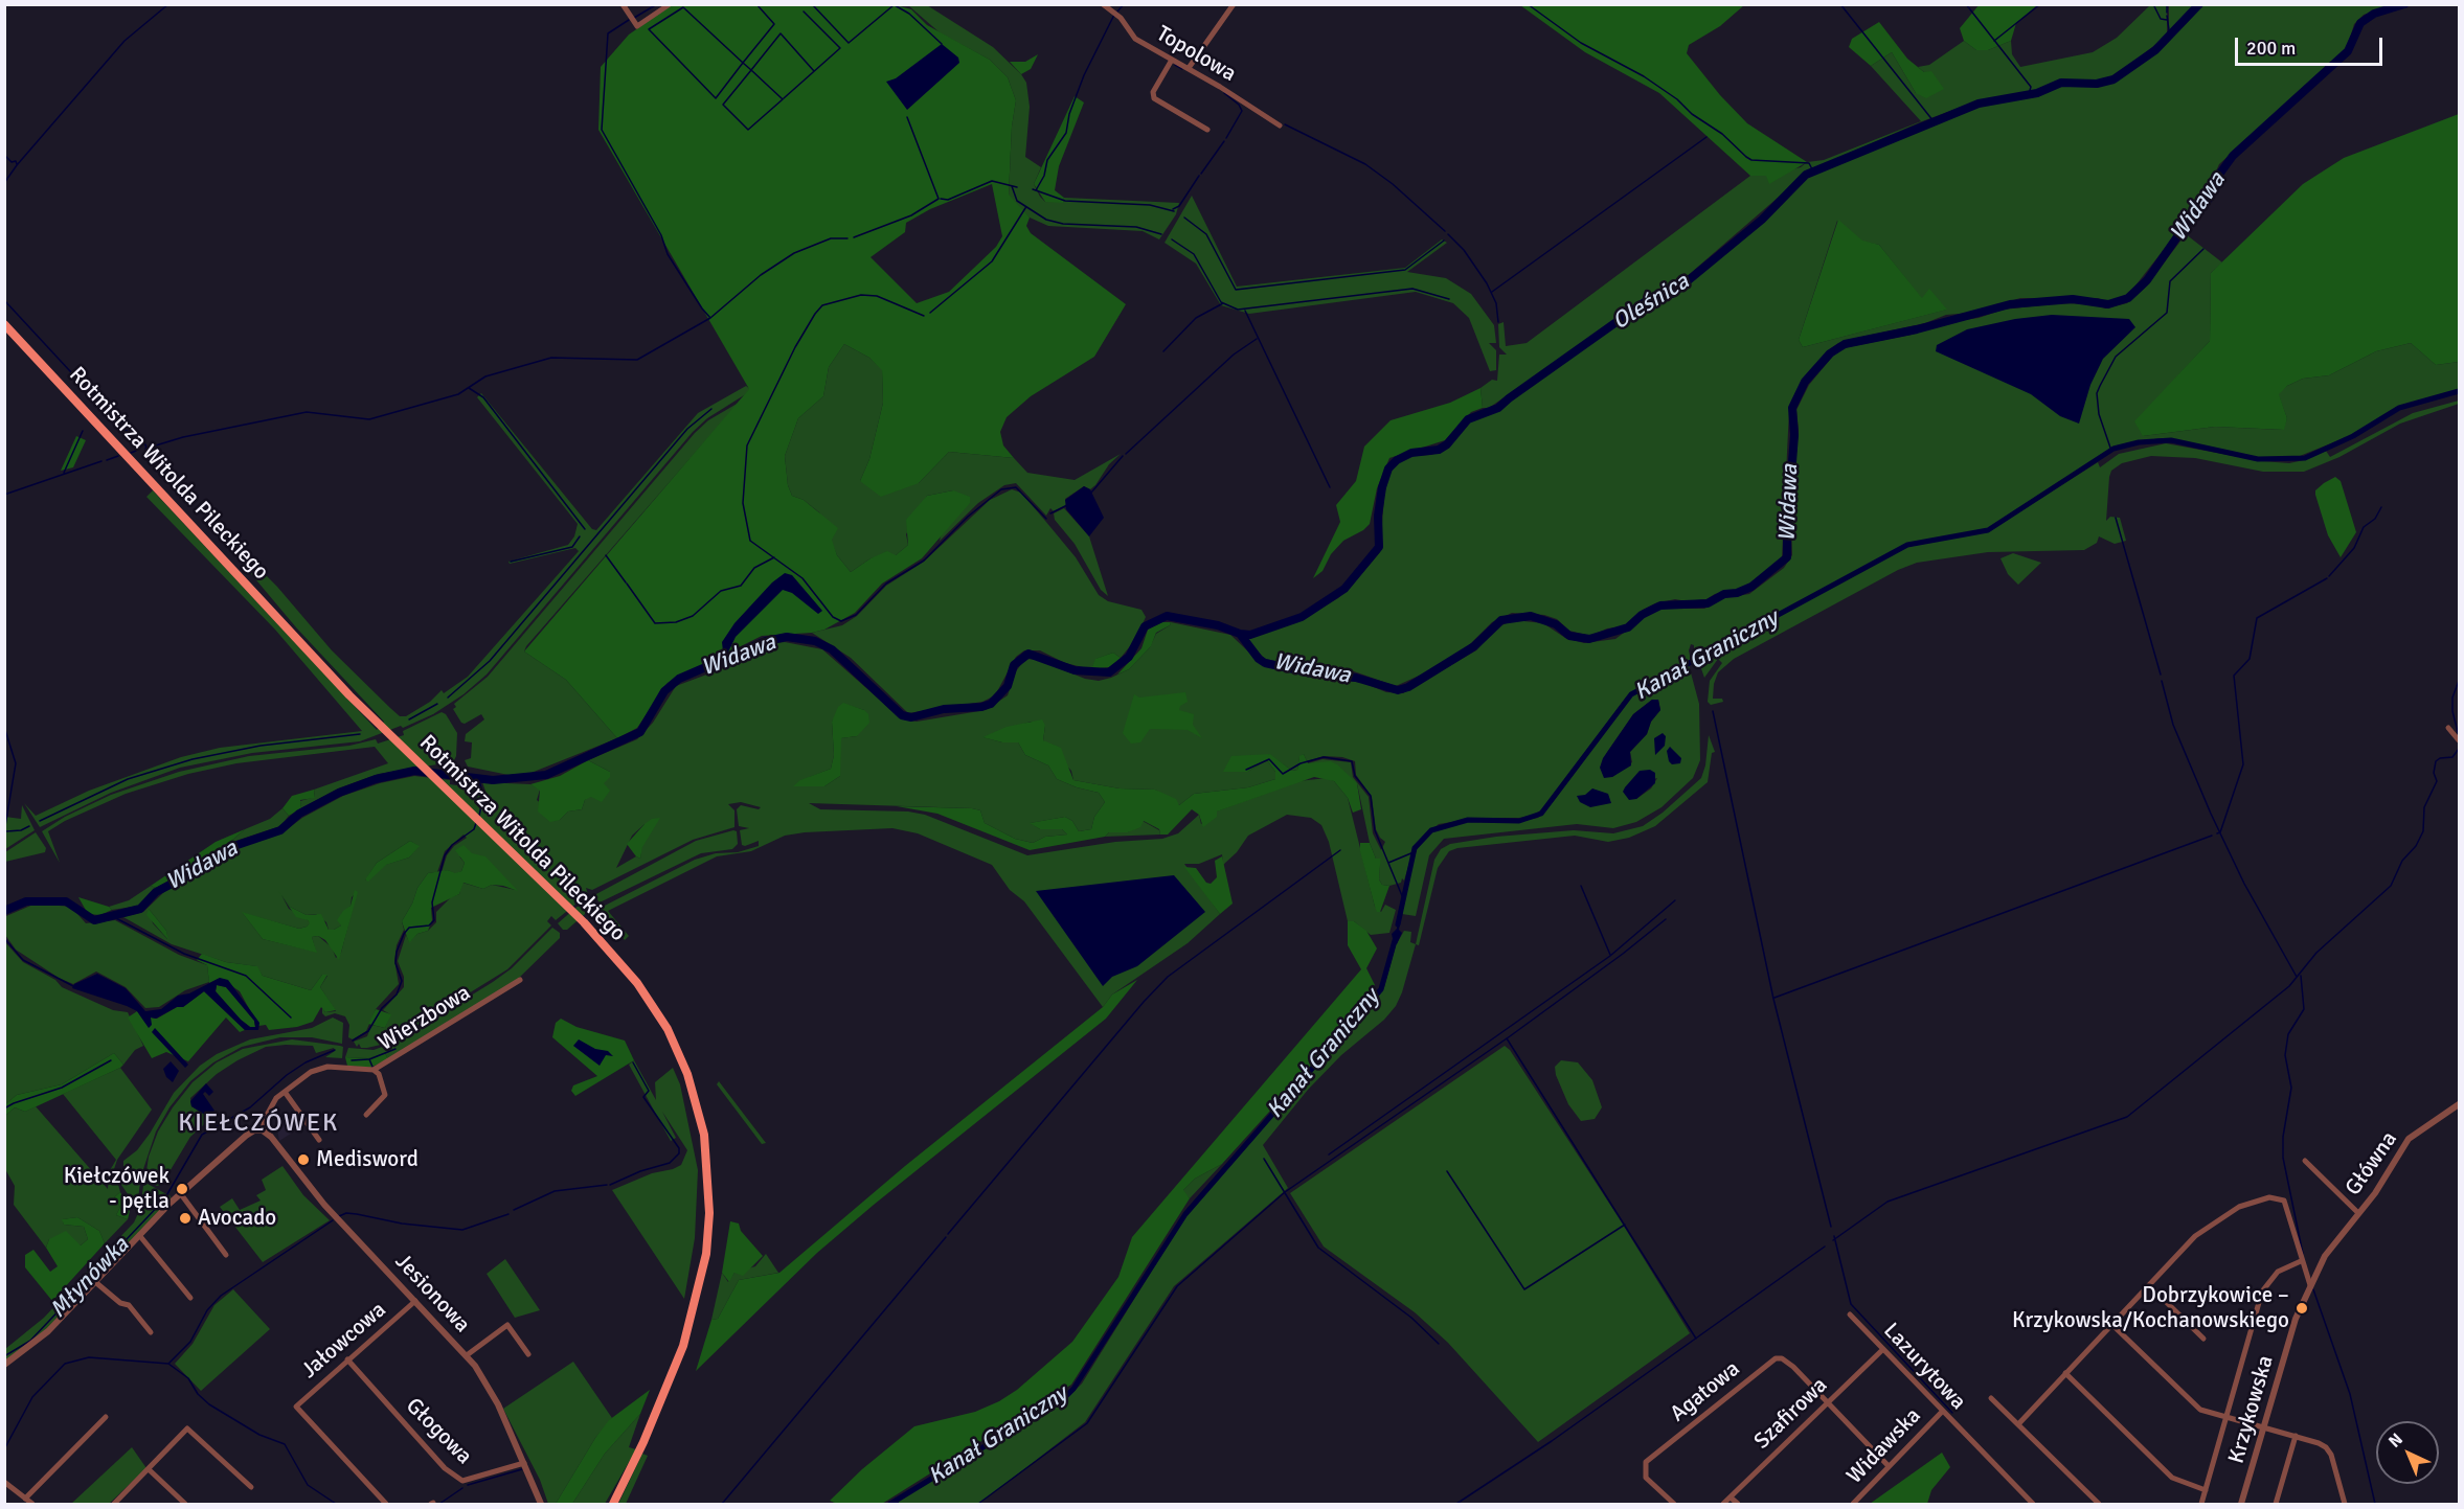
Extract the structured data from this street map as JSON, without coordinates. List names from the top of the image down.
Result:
{
  "streets": {
    "main road": ["Rotmistrza Witolda Pileckiego"],
    "street": [
      "Topolowa",
      "Wierzbowa",
      "Główna",
      "Jesionowa",
      "Jałowcowa",
      "Lazurytowa",
      "Agatowa",
      "Krzykowska",
      "Szafirowa",
      "Głogowa",
      "Widawska"
    ]
  },
  "crossings": [
    ["Wierzbowa", "Jesionowa"],
    ["Główna", "Krzykowska"],
    ["Jesionowa", "Jałowcowa"],
    ["Jesionowa", "Głogowa"],
    ["Jałowcowa", "Głogowa"],
    ["Lazurytowa", "Szafirowa"],
    ["Lazurytowa", "Widawska"],
    ["Agatowa", "Szafirowa"]
  ],
  "districts": ["KIEŁCZÓWEK"],
  "water": [
    "Widawa",
    "Oleśnica",
    "Kanał Graniczny",
    "Młynówka"
  ],
  "places": [
    "Medisword",
    "Kiełczówek - pętla",
    "Avocado",
    "Dobrzykowice – Krzykowska/Kochanowskiego"
  ],
  "scale_bar": "200 m",
  "north": "top left"
}
